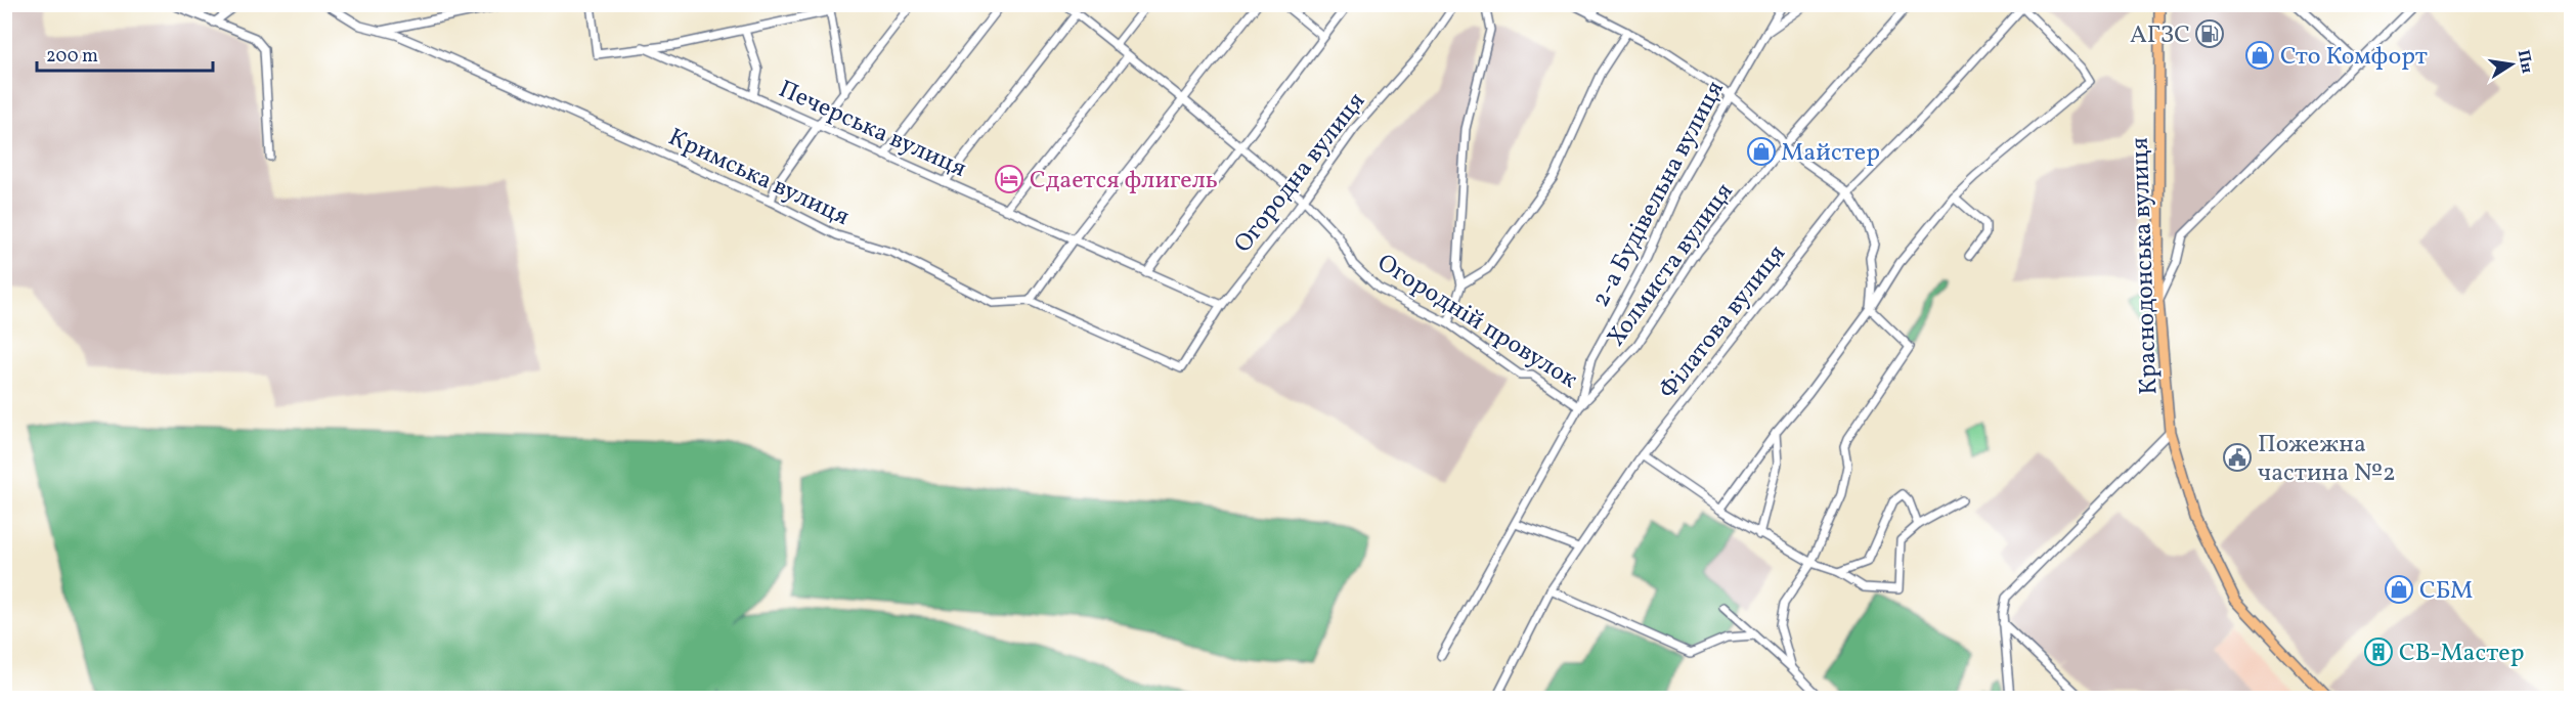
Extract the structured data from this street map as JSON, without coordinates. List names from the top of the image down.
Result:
{
  "streets": {
    "main road": ["Краснодонська вулиця"],
    "street": [
      "Печерська вулиця",
      "Огородна вулиця",
      "Кримська вулиця",
      "2-а Будівельна вулиця",
      "Холмиста вулиця",
      "Огородній провулок",
      "Філатова вулиця"
    ]
  },
  "crossings": [
    ["Печерська вулиця", "Огородна вулиця"],
    ["Огородна вулиця", "Кримська вулиця"],
    ["Огородна вулиця", "Огородній провулок"],
    ["2-а Будівельна вулиця", "Холмиста вулиця"],
    ["2-а Будівельна вулиця", "Огородній провулок"],
    ["Холмиста вулиця", "Огородній провулок"]
  ],
  "places": {
    "fuel station": ["АГЗС"],
    "shop": ["Сто Комфорт", "Майстер", "СБМ"],
    "hotel": ["Сдается флигель"],
    "public building": ["Пожежна частина №2"],
    "building": ["СВ-Мастер"]
  },
  "scale_bar": "200 m",
  "north": "right"
}
